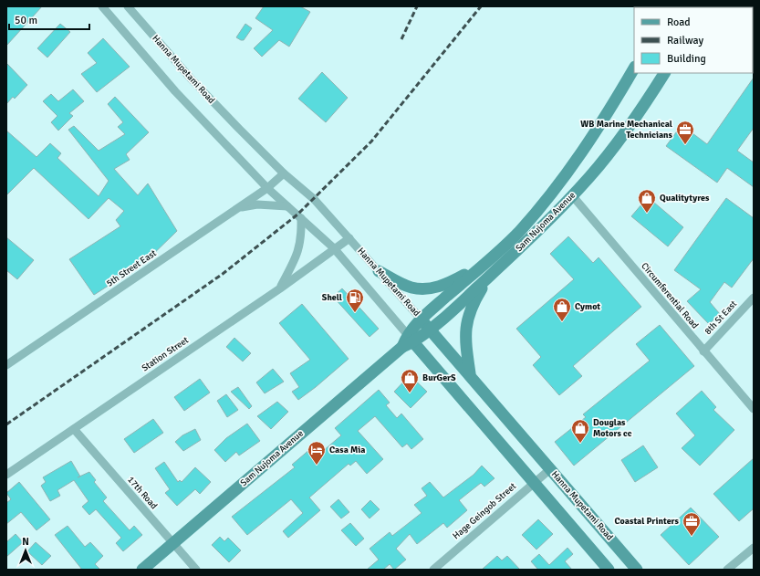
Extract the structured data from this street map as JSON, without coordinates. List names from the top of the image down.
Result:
{
  "streets": {
    "main road": ["Hanna Mupetami Road", "Sam Nujoma Avenue"],
    "street": [
      "5th Street East",
      "Circumferential Road",
      "8th St East",
      "Station Street",
      "17th Road",
      "Hage Geingob Street"
    ]
  },
  "crossings": [
    ["Hanna Mupetami Road", "Sam Nujoma Avenue"],
    ["Hanna Mupetami Road", "5th Street East"],
    ["Hanna Mupetami Road", "Station Street"],
    ["Hanna Mupetami Road", "Hage Geingob Street"],
    ["Sam Nujoma Avenue", "Circumferential Road"],
    ["Sam Nujoma Avenue", "17th Road"],
    ["Circumferential Road", "8th St East"],
    ["Station Street", "17th Road"]
  ],
  "places": {
    "office": ["WB Marine Mechanical Technicians", "Coastal Printers"],
    "shop": [
      "Qualitytyres",
      "Cymot",
      "BurGerS",
      "Douglas Motors cc"
    ],
    "fuel station": ["Shell"],
    "hotel": ["Casa Mia"]
  },
  "legend": ["Road", "Railway", "Building"],
  "scale_bar": "50 m",
  "north": "top"
}
